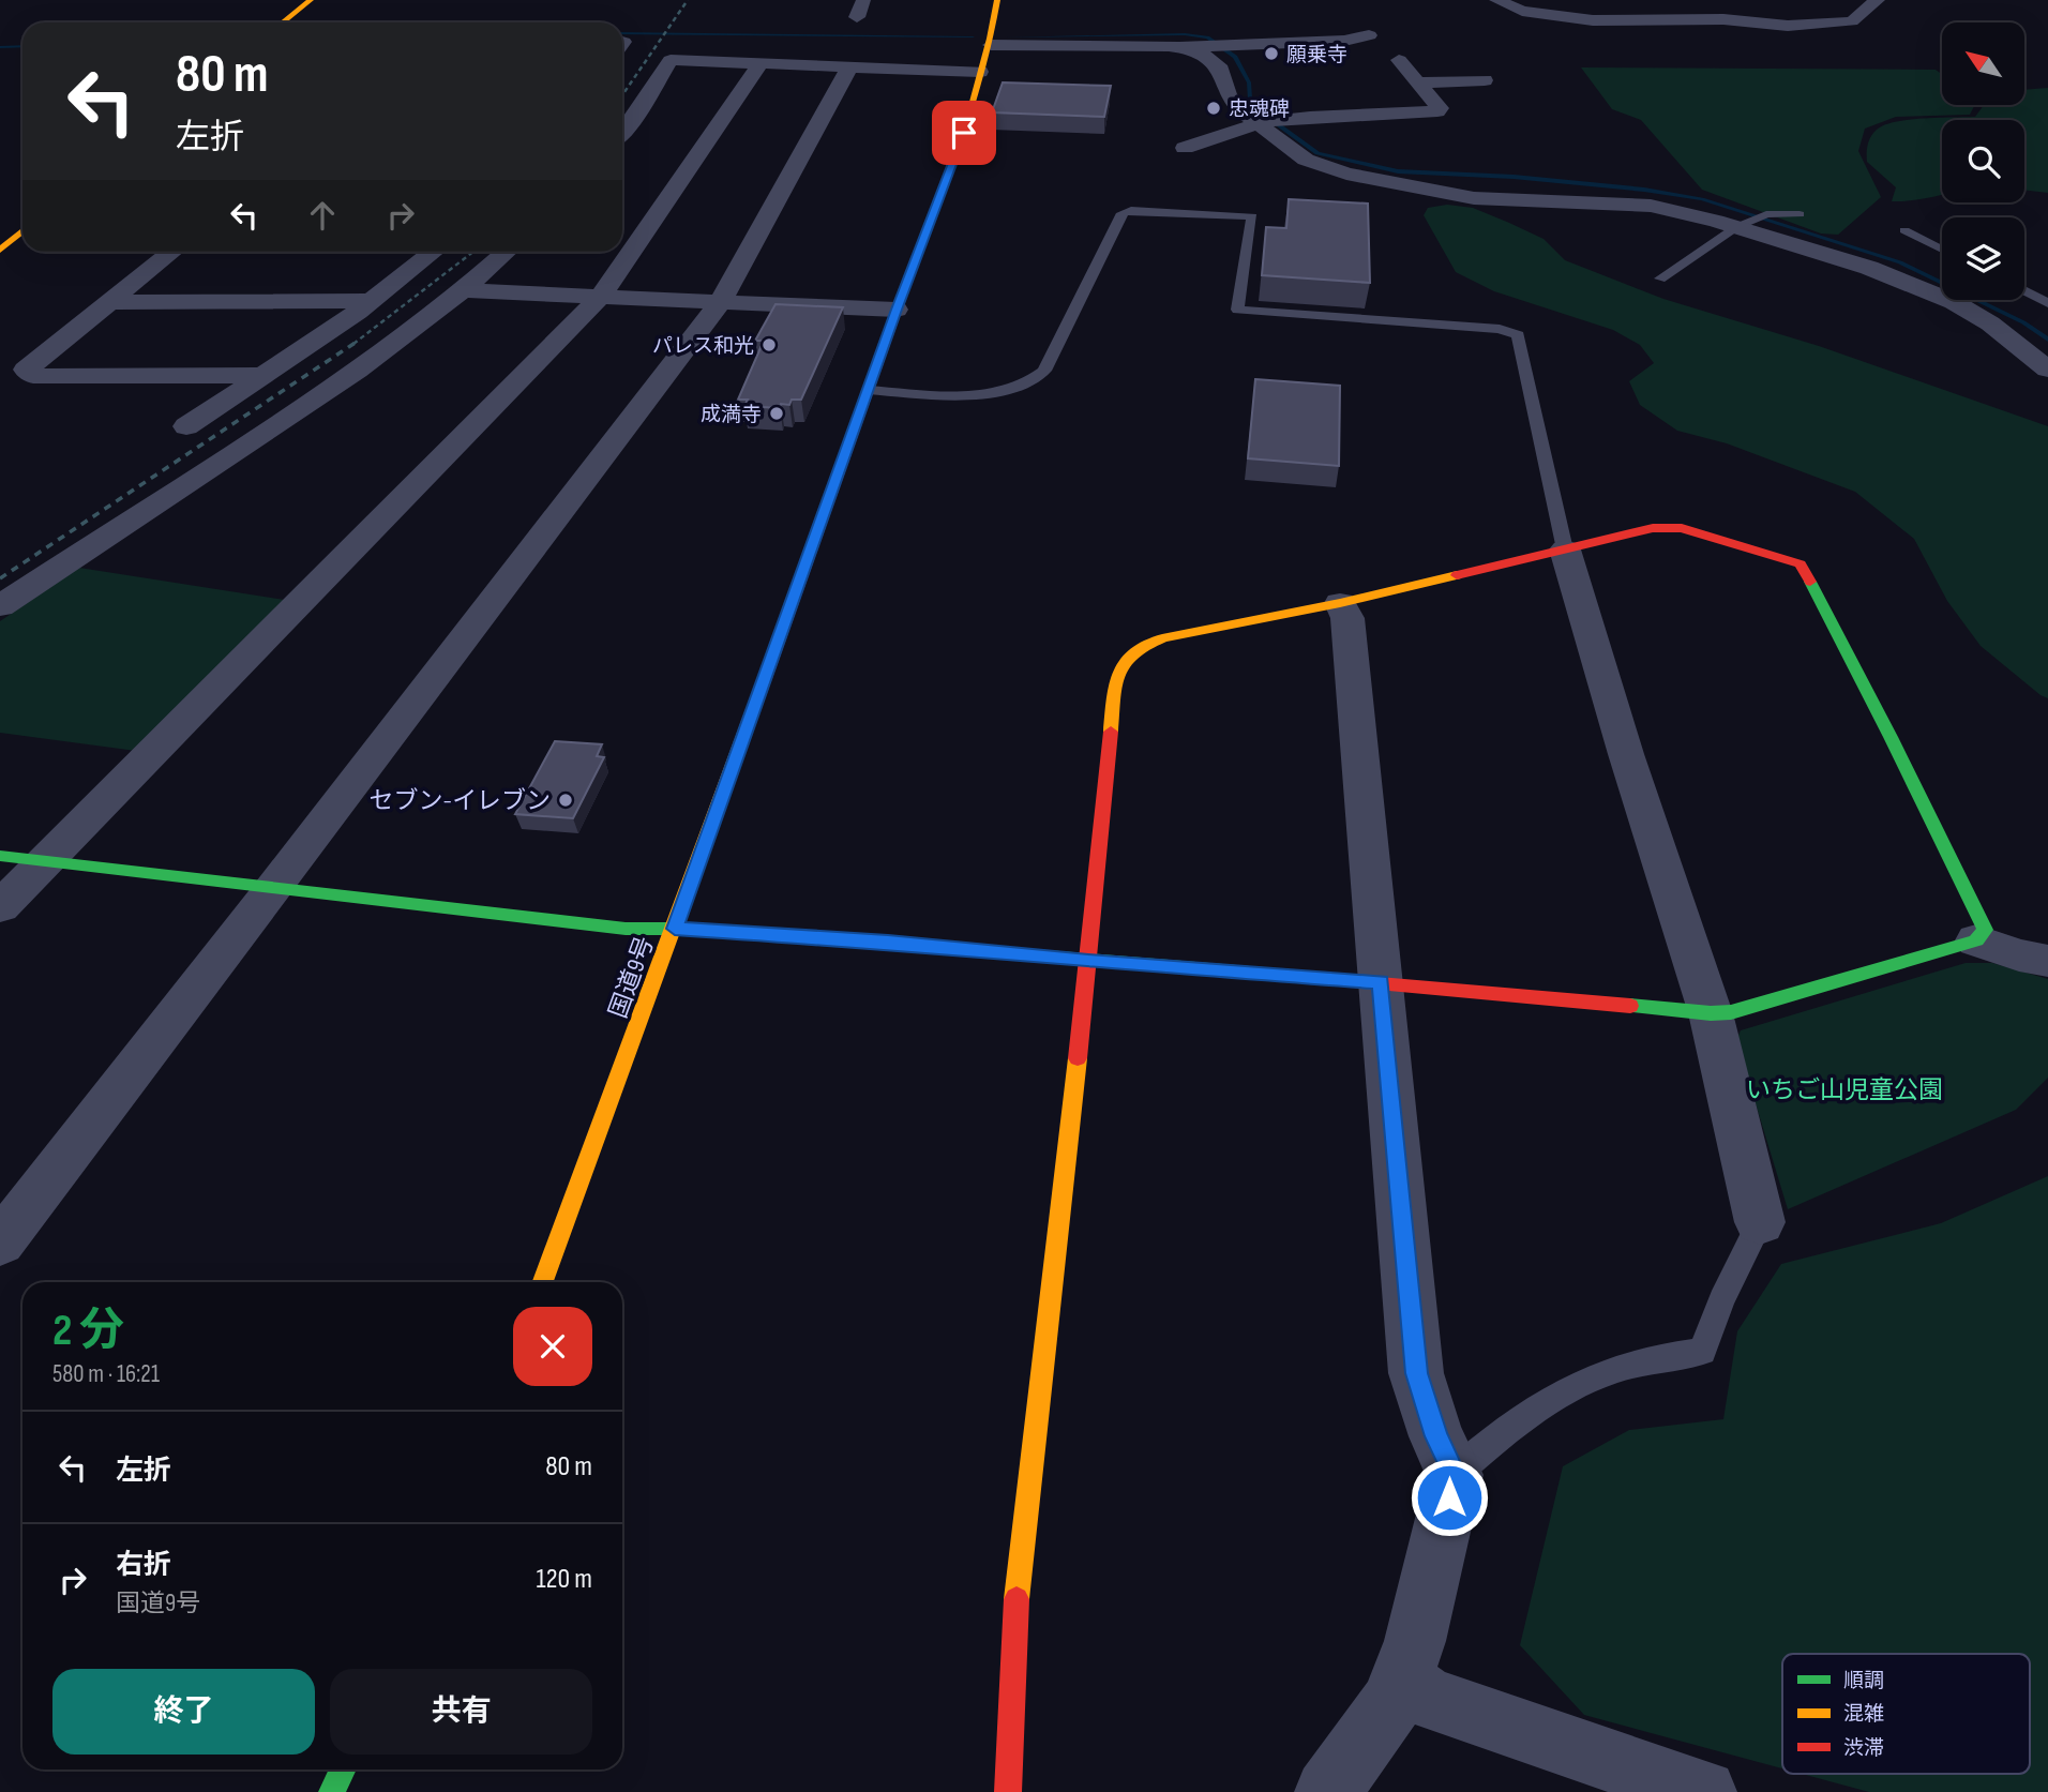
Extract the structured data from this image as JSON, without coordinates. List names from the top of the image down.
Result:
{
  "streets": {
    "main road": ["国道9号"]
  },
  "parks": ["いちご山児童公園"],
  "places": [
    "願乗寺",
    "忠魂碑",
    "パレス和光",
    "成満寺",
    "セブン-イレブン"
  ],
  "legend": ["順調", "混雑", "渋滞"],
  "north": "top left",
  "page": {
    "turn": ["80 m", "左折"],
    "heading": ["2 分", "580 m · 16:21"],
    "list": [
      {
        "name": "左折",
        "value": "80 m"
      },
      {
        "name": "右折",
        "note": "国道9号",
        "value": "120 m"
      }
    ],
    "buttons": ["終了", "共有"]
  }
}
